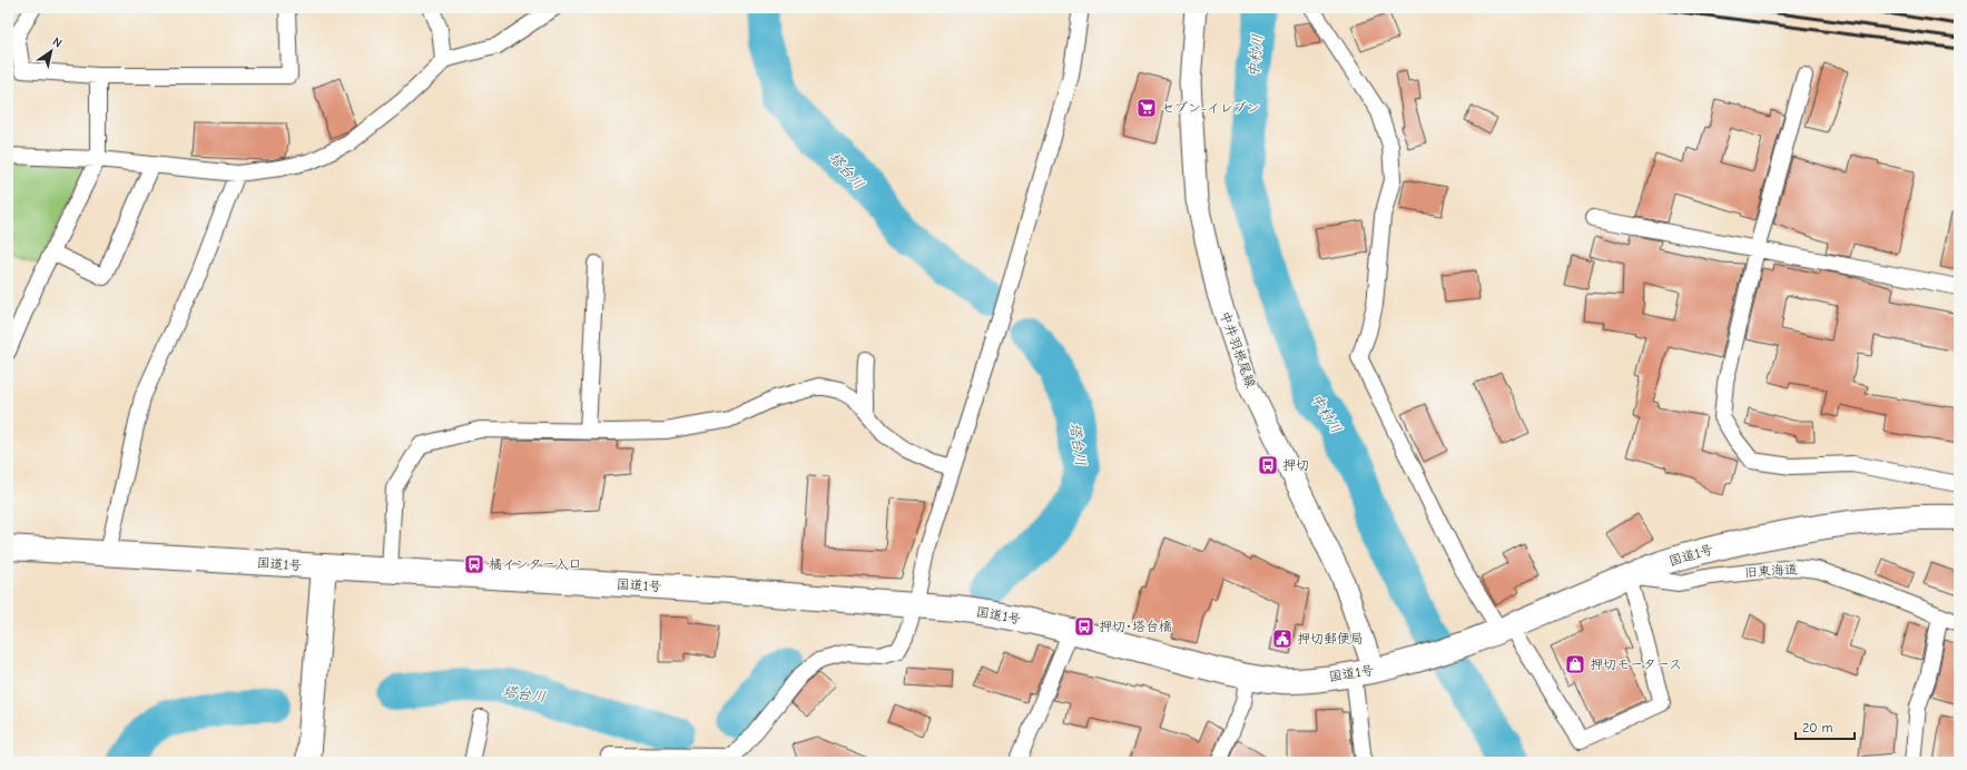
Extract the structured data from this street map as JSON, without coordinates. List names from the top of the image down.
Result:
{
  "streets": {
    "highway": ["国道1号"],
    "main road": ["中井羽根尾線"],
    "street": ["旧東海道"]
  },
  "crossings": [
    ["中井羽根尾線", "国道1号"],
    ["国道1号", "旧東海道"]
  ],
  "water": ["中村川", "塔台川"],
  "places": {
    "supermarket": ["セブン-イレブン"],
    "bus stop": ["押切", "橘インター入口", "押切･塔台橋"],
    "public building": ["押切郵便局"],
    "shop": ["押切モータース"]
  },
  "scale_bar": "20 m",
  "north": "top right"
}
